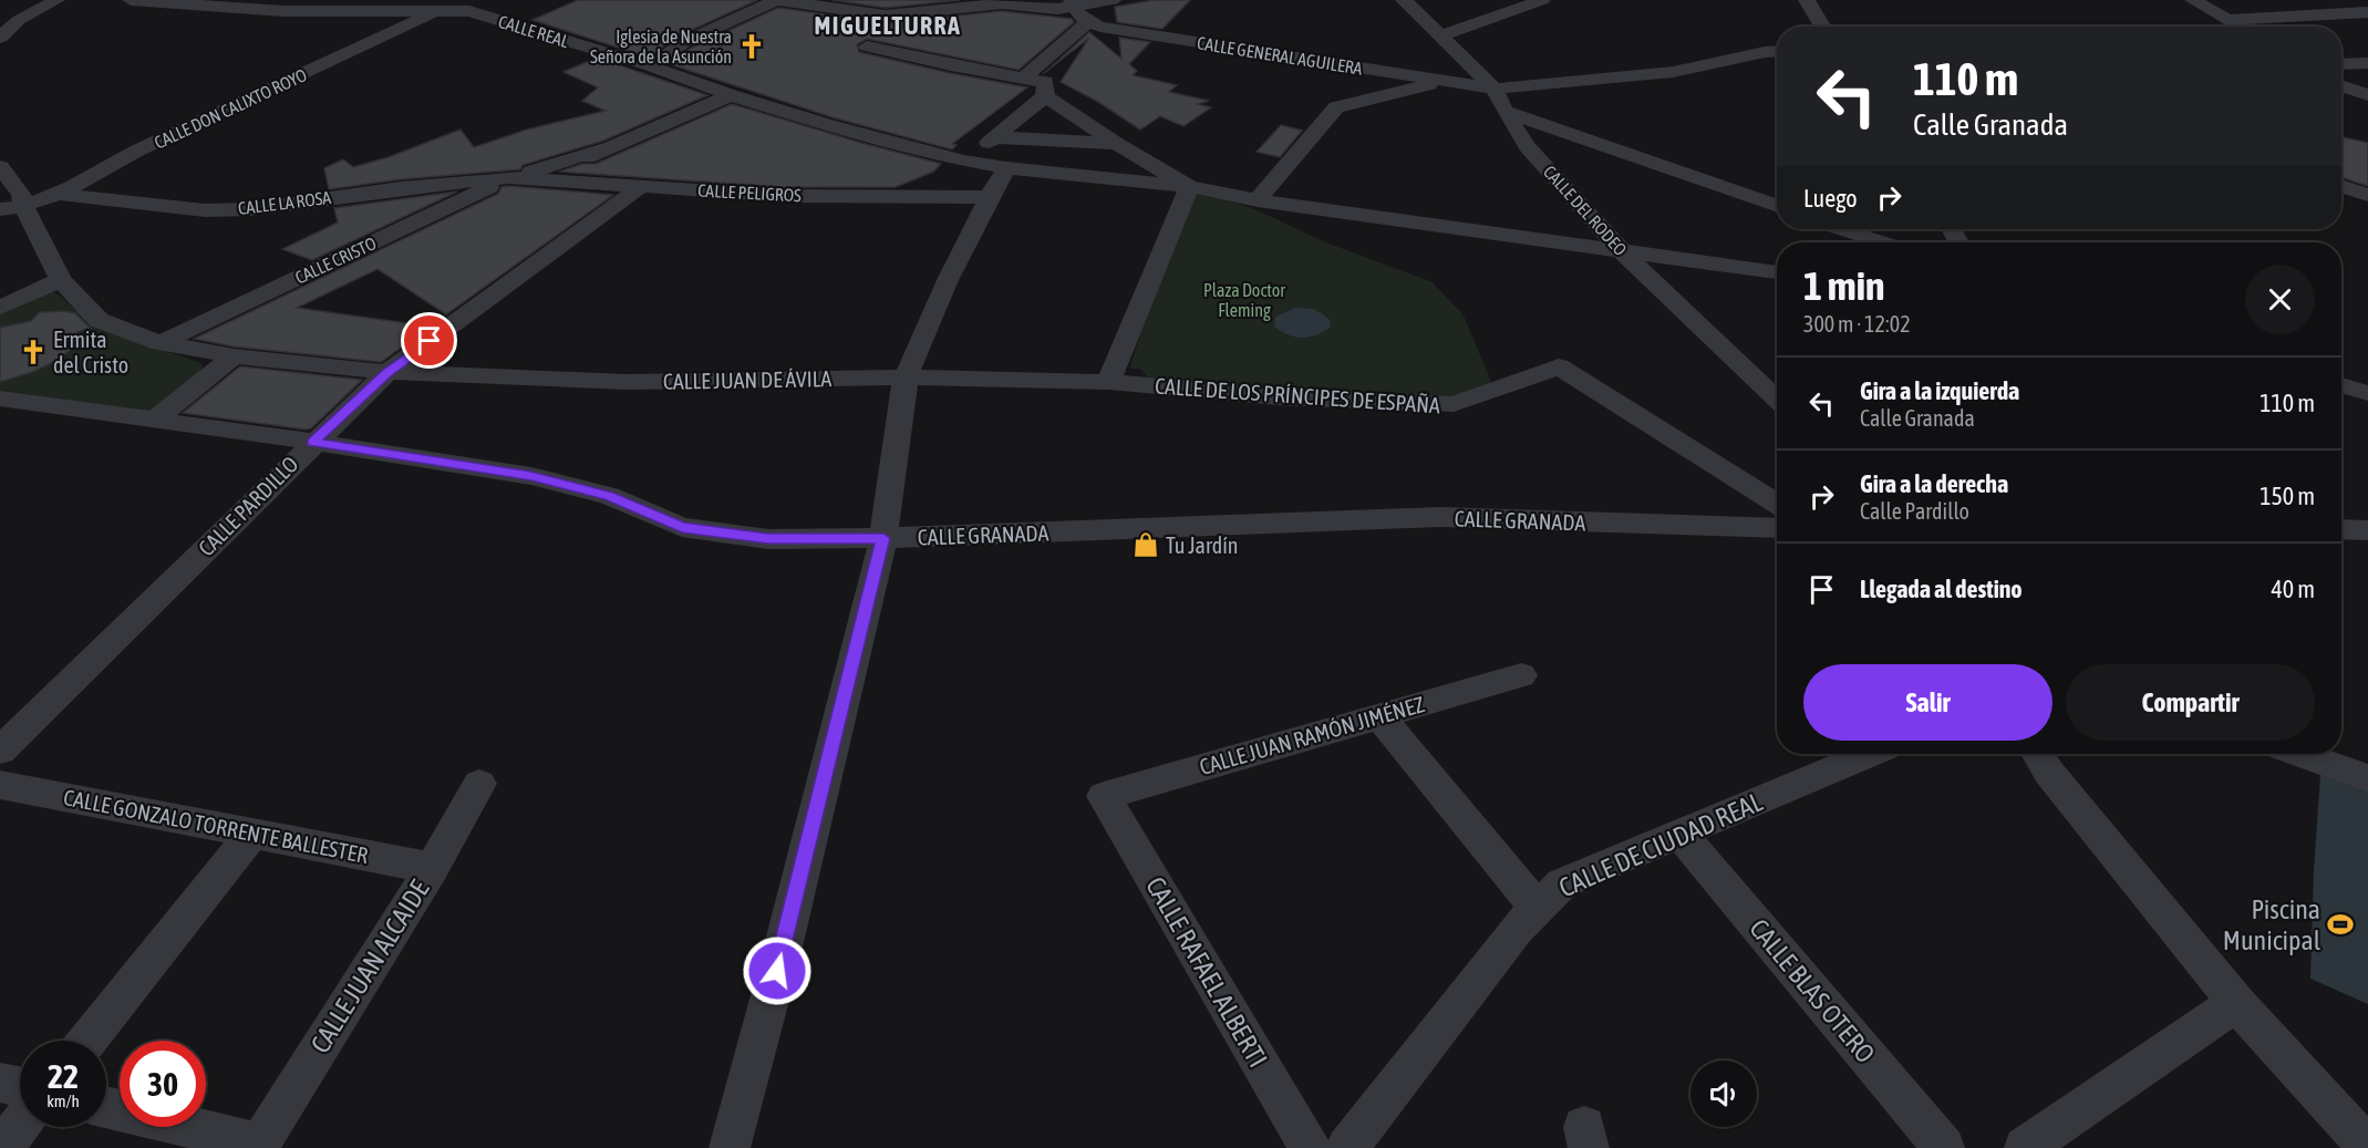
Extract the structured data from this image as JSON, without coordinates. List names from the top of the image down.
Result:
{
  "streets": {
    "street": [
      "CALLE REAL",
      "CALLE GENERAL AGUILERA",
      "CALLE DON CALIXTO ROYO",
      "CALLE PELIGROS",
      "CALLE LA ROSA",
      "CALLE DEL RODEO",
      "CALLE CRISTO",
      "CALLE JUAN DE ÁVILA",
      "CALLE DE LOS PRÍNCIPES DE ESPAÑA",
      "CALLE PARDILLO",
      "CALLE GRANADA",
      "CALLE JUAN RAMÓN JIMÉNEZ",
      "CALLE GONZALO TORRENTE BALLESTER",
      "CALLE DE CIUDAD REAL",
      "CALLE JUAN ALCAIDE",
      "CALLE RAFAEL ALBERTI",
      "CALLE BLAS OTERO"
    ]
  },
  "crossings": [
    ["CALLE REAL", "CALLE DON CALIXTO ROYO"],
    ["CALLE GENERAL AGUILERA", "CALLE DEL RODEO"],
    ["CALLE DON CALIXTO ROYO", "CALLE LA ROSA"],
    ["CALLE PELIGROS", "CALLE LA ROSA"],
    ["CALLE PELIGROS", "CALLE CRISTO"],
    ["CALLE PELIGROS", "CALLE PARDILLO"],
    ["CALLE LA ROSA", "CALLE CRISTO"],
    ["CALLE CRISTO", "CALLE JUAN DE ÁVILA"],
    ["CALLE JUAN DE ÁVILA", "CALLE DE LOS PRÍNCIPES DE ESPAÑA"],
    ["CALLE JUAN DE ÁVILA", "CALLE PARDILLO"],
    ["CALLE PARDILLO", "CALLE GRANADA"],
    ["CALLE JUAN RAMÓN JIMÉNEZ", "CALLE RAFAEL ALBERTI"],
    ["CALLE GONZALO TORRENTE BALLESTER", "CALLE JUAN ALCAIDE"],
    ["CALLE DE CIUDAD REAL", "CALLE BLAS OTERO"]
  ],
  "districts": ["MIGUELTURRA"],
  "parks": ["Plaza Doctor Fleming"],
  "places": {
    "church": ["Iglesia de Nuestra Señora de la Asunción", "Ermita del Cristo"],
    "shop": ["Tu Jardín"],
    "sports": ["Piscina Municipal"]
  },
  "page": {
    "turn": ["110 m", "Calle Granada"],
    "then": "Luego",
    "heading": ["1 min", "300 m · 12:02"],
    "list": [
      {
        "name": "Gira a la izquierda",
        "note": "Calle Granada",
        "value": "110 m"
      },
      {
        "name": "Gira a la derecha",
        "note": "Calle Pardillo",
        "value": "150 m"
      },
      {
        "name": "Llegada al destino",
        "value": "40 m"
      }
    ],
    "buttons": ["Salir", "Compartir"],
    "speed": "22 km/h",
    "limit": "30"
  }
}
